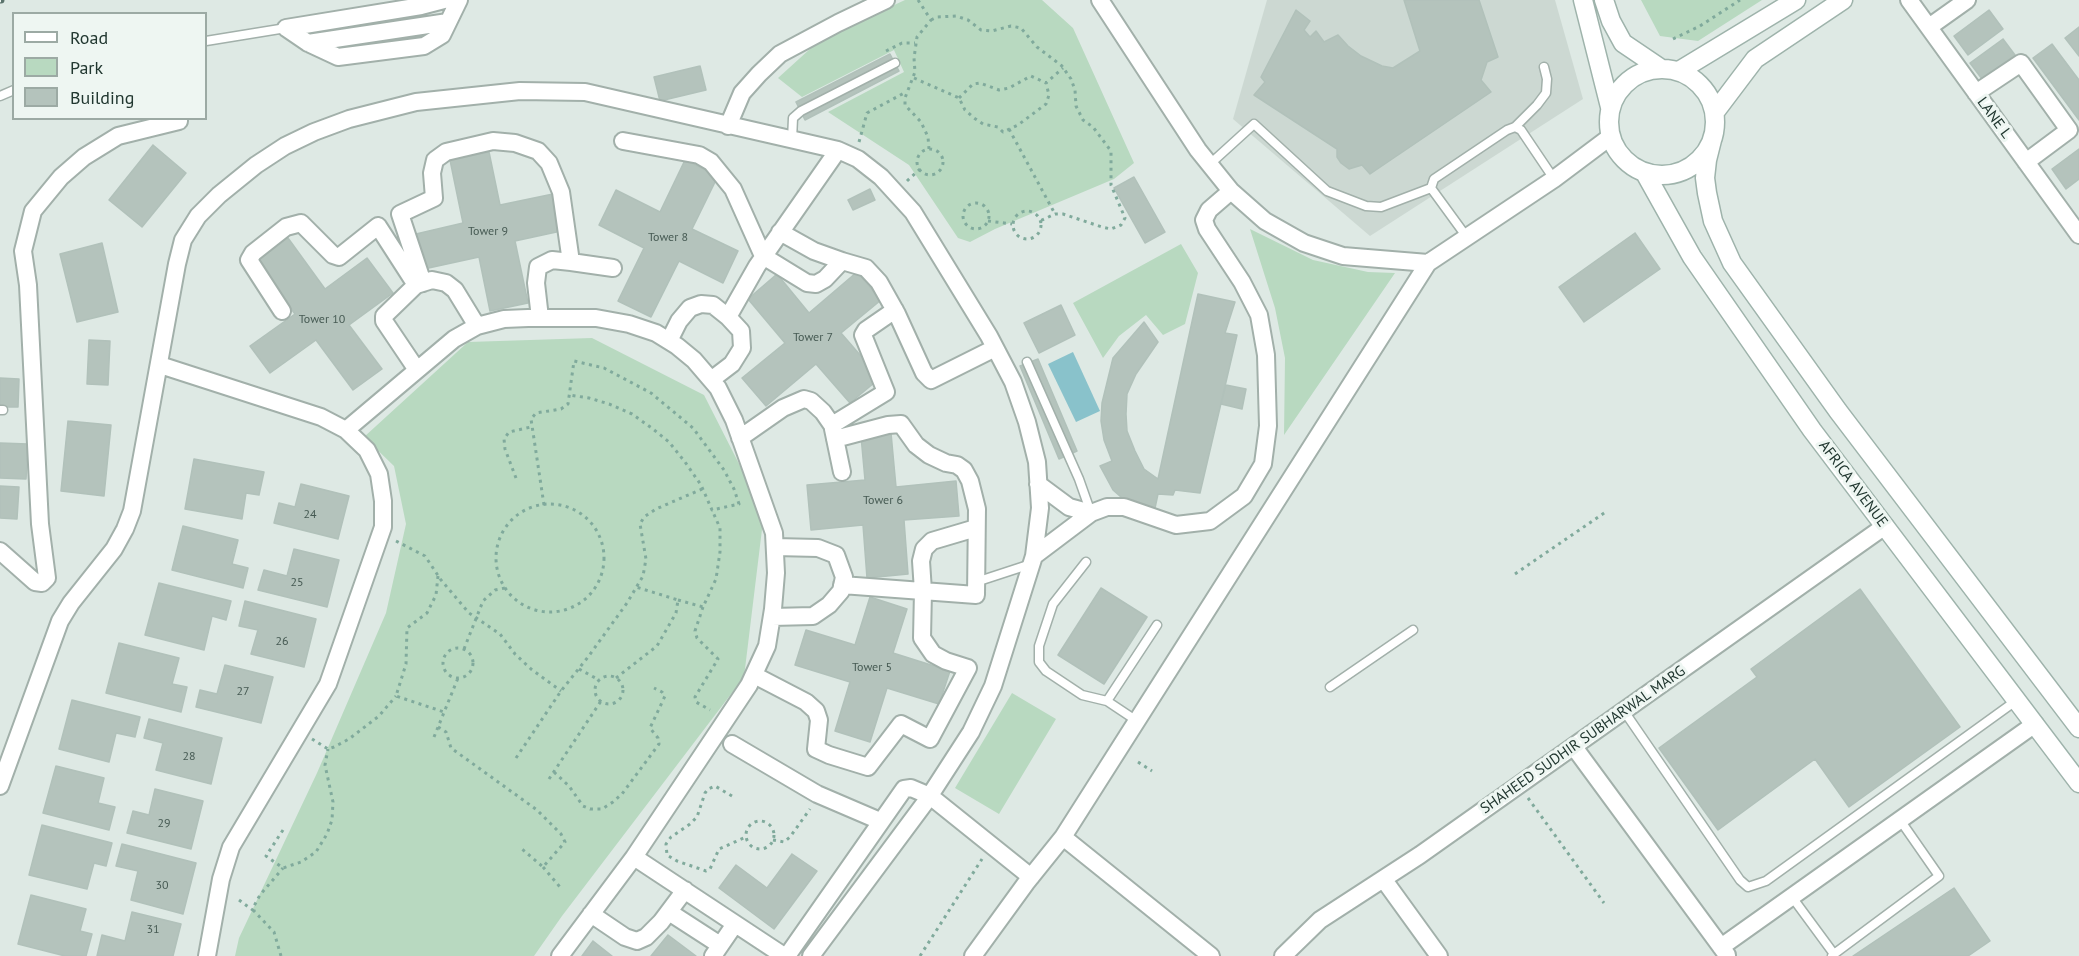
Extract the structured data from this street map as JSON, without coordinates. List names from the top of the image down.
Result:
{
  "streets": {
    "main road": ["AFRICA AVENUE"],
    "street": ["LANE L", "SHAHEED SUDHIR SUBHARWAL MARG"]
  },
  "crossings": [
    ["AFRICA AVENUE", "SHAHEED SUDHIR SUBHARWAL MARG"]
  ],
  "house_numbers": [
    "Tower 9",
    "Tower 8",
    "Tower 10",
    "Tower 7",
    "Tower 6",
    "24",
    "25",
    "26",
    "Tower 5",
    "27",
    "28",
    "29",
    "30",
    "31"
  ],
  "legend": ["Road", "Park", "Building"]
}
